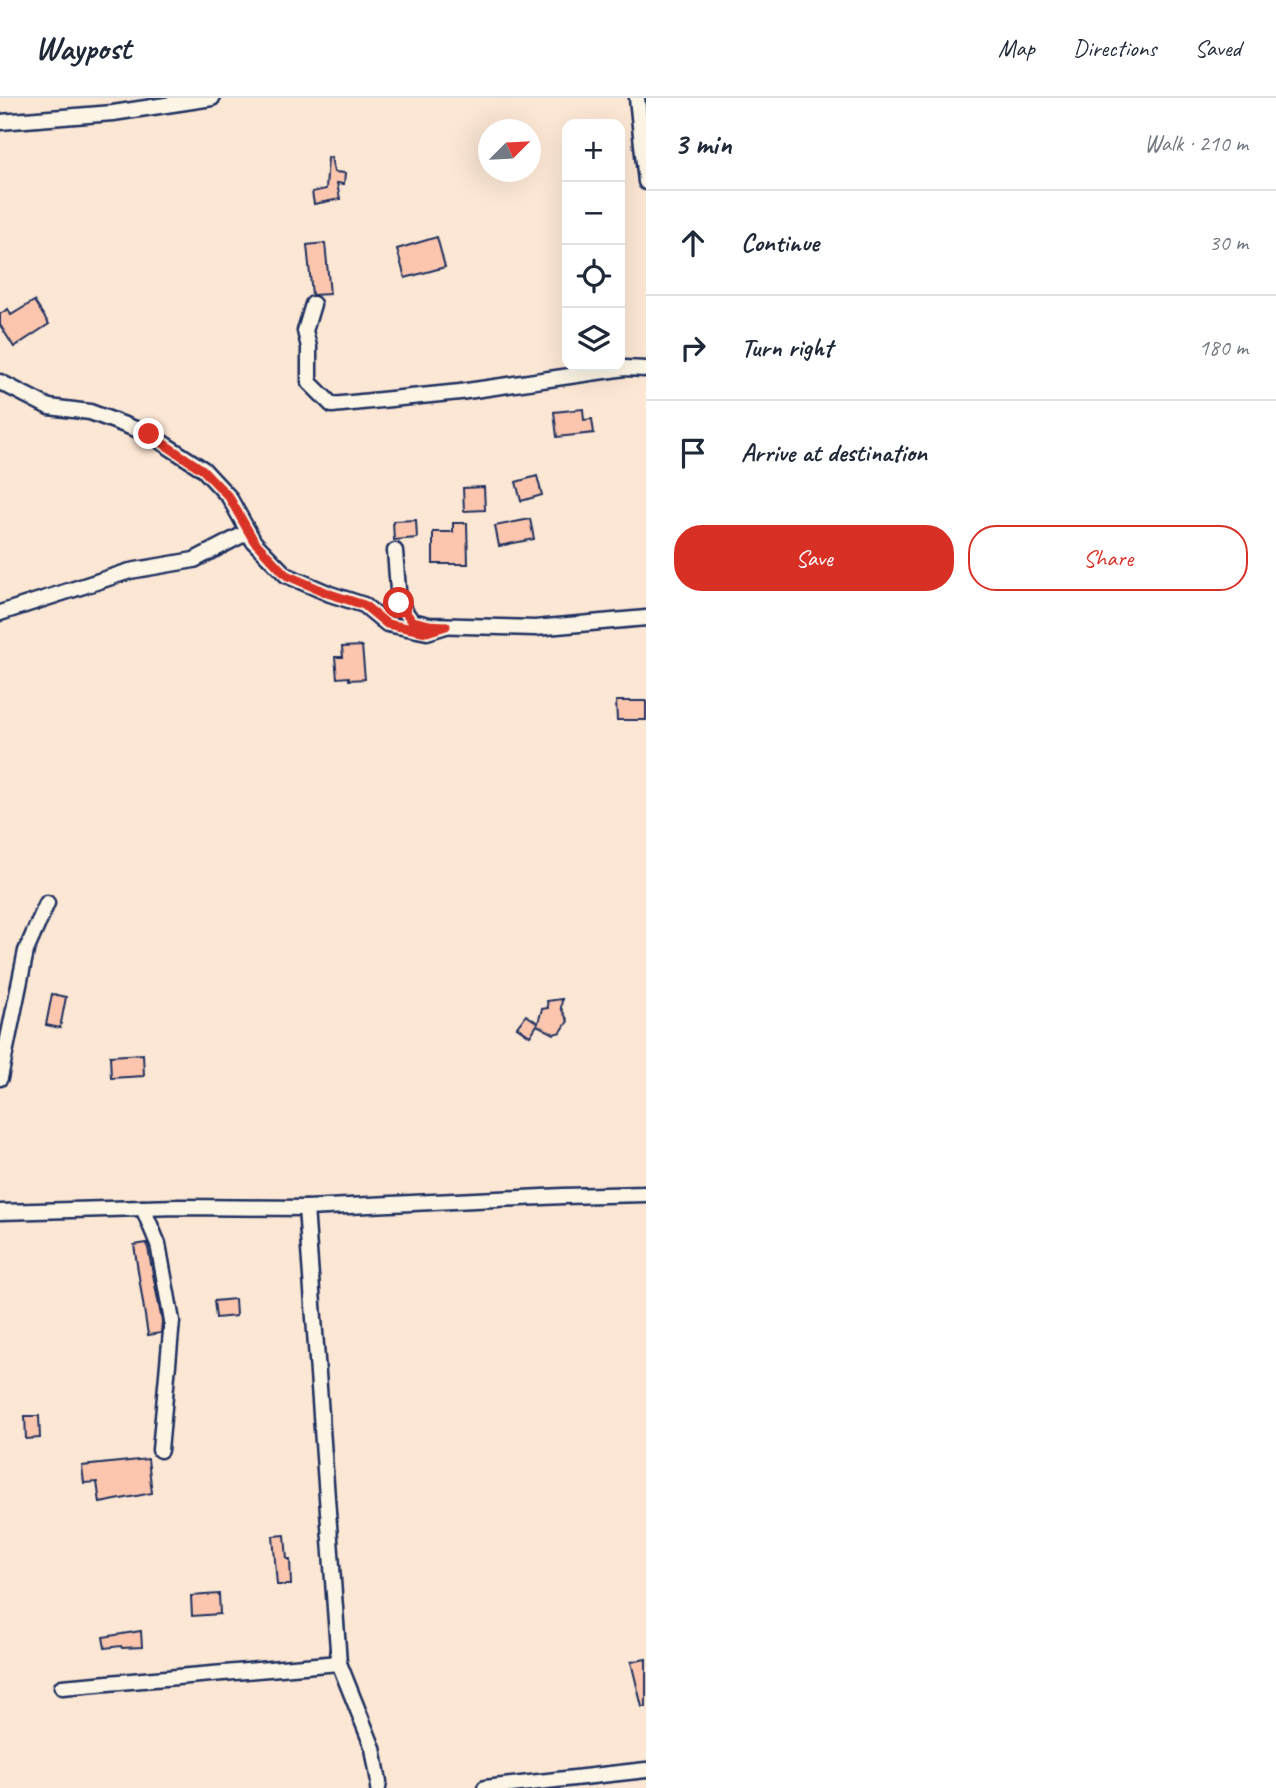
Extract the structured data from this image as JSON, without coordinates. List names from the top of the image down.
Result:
{
  "north": "top right",
  "page": {
    "header": "Waypost",
    "nav": ["Map", "Directions", "Saved"],
    "heading": ["3 min", "Walk · 210 m"],
    "map_buttons": ["+", "−"],
    "list": [
      ["Continue", "30 m"],
      ["Turn right", "180 m"],
      "Arrive at destination"
    ],
    "buttons": ["Save", "Share"]
  }
}
